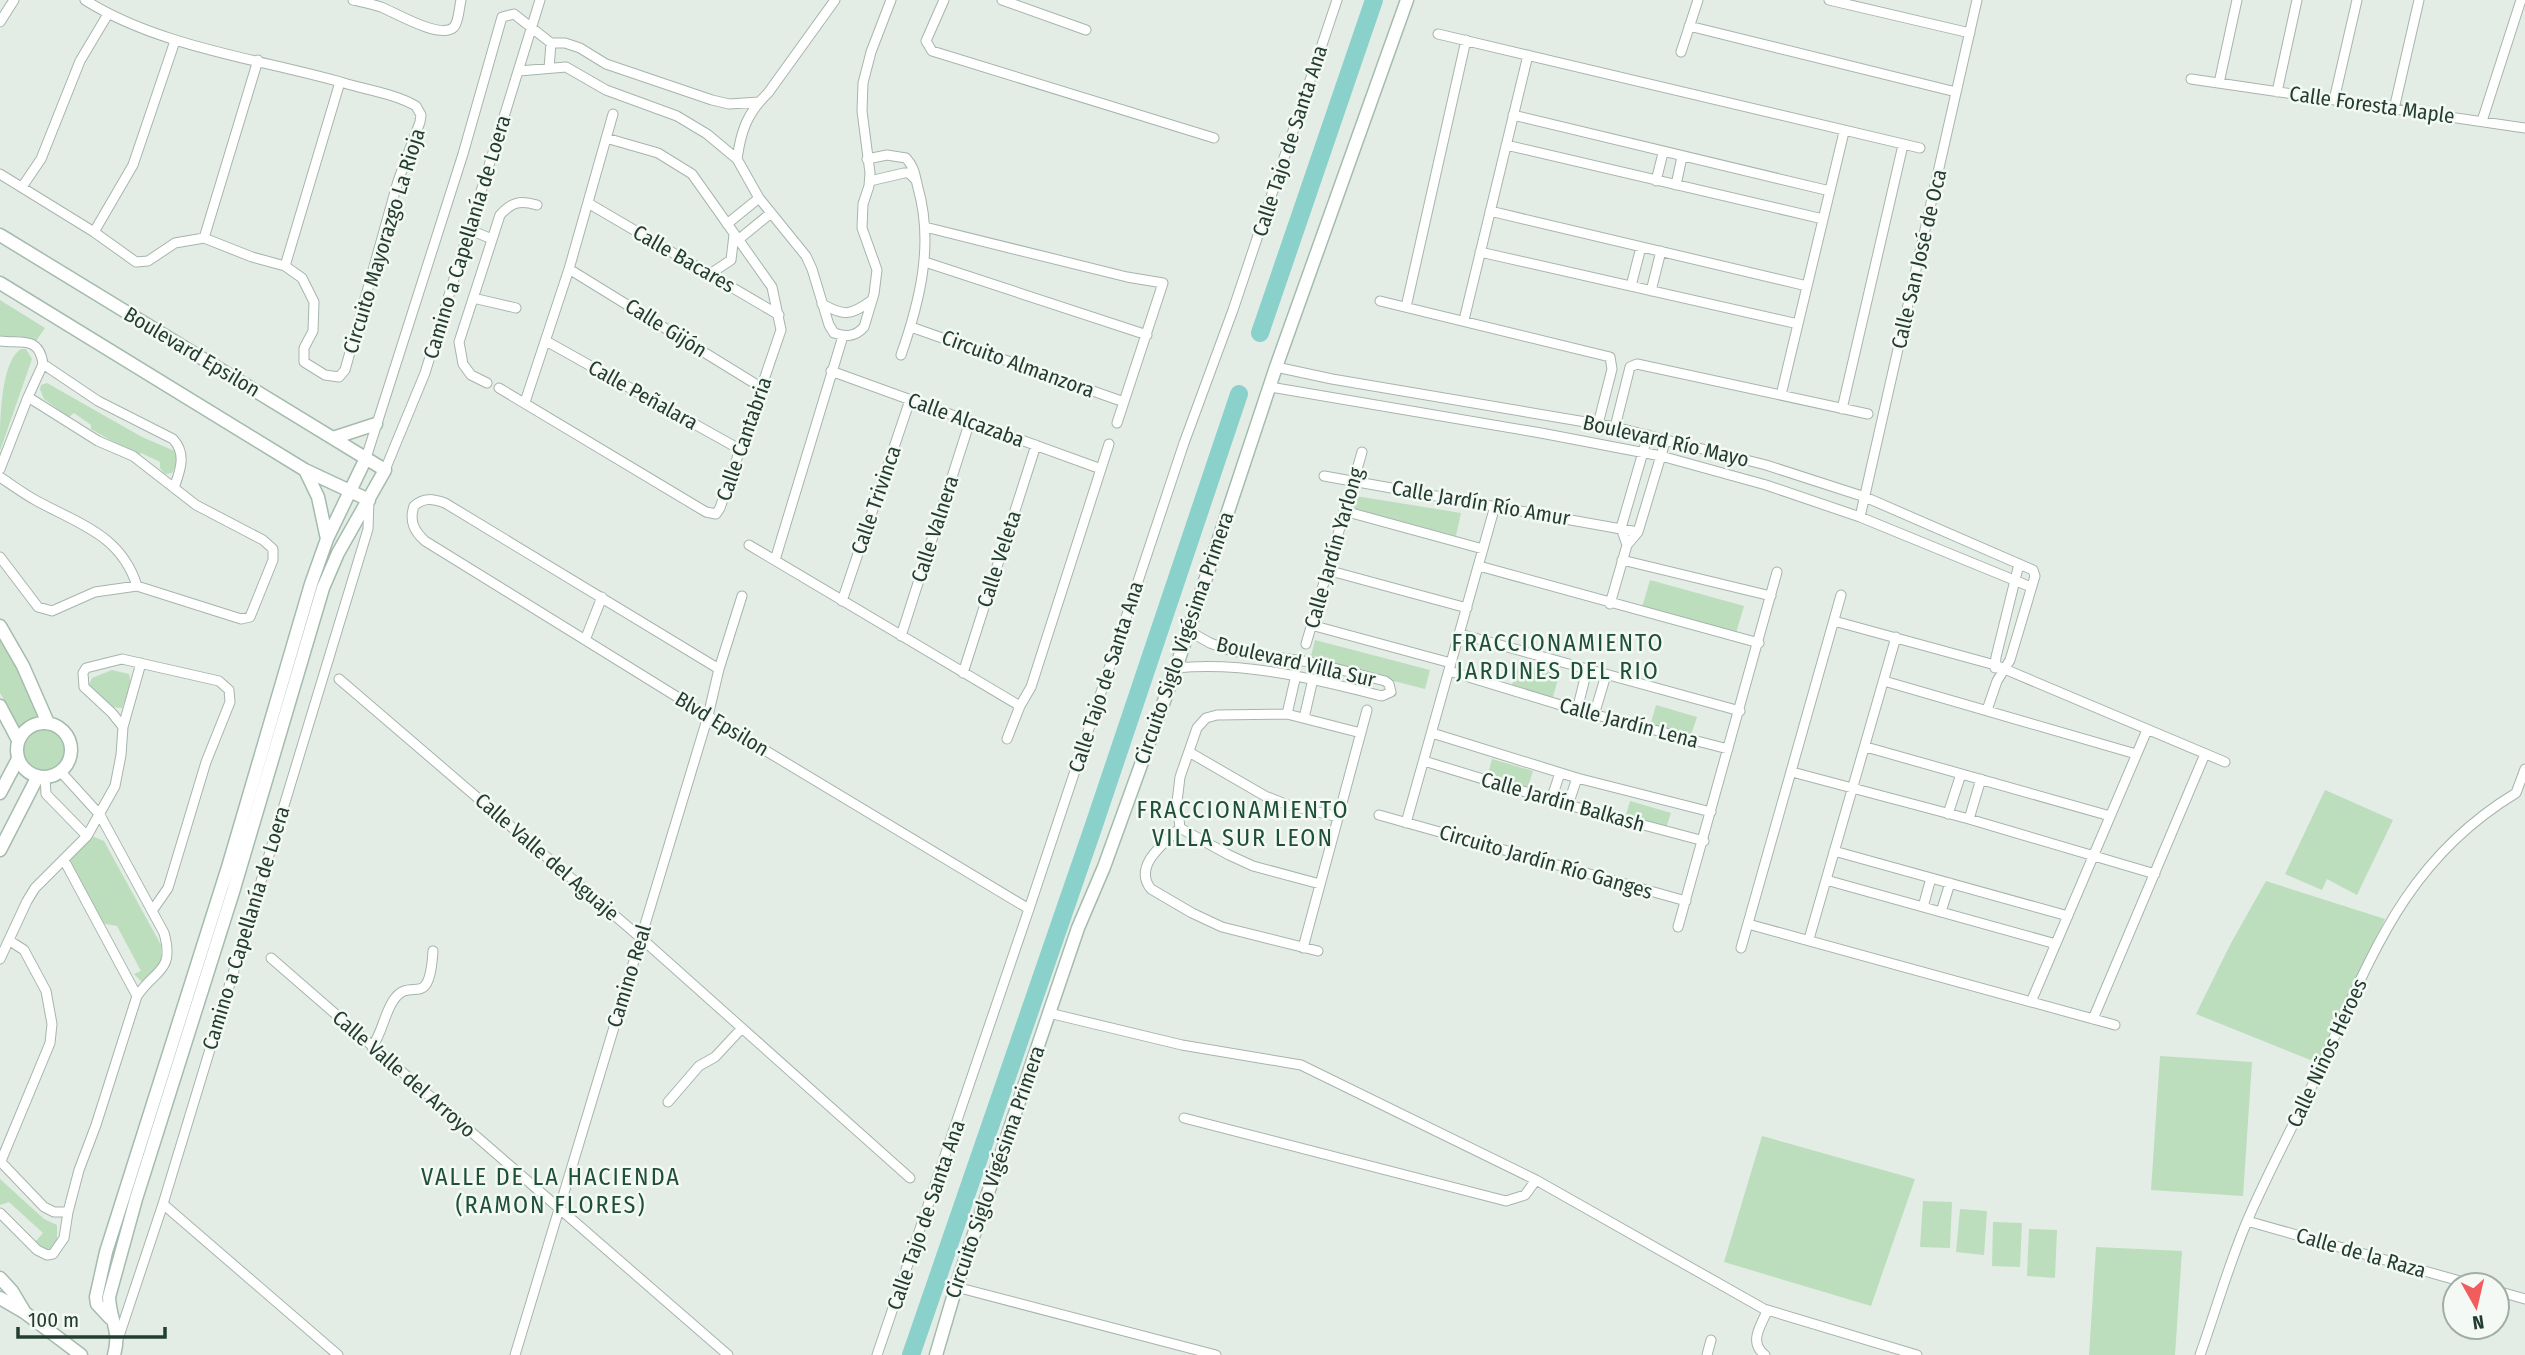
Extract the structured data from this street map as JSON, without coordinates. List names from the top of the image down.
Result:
{
  "streets": {
    "street": [
      "Calle Foresta Maple",
      "Calle Tajo de Santa Ana",
      "Camino a Capellanía de Loera",
      "Circuito Mayorazgo La Rioja",
      "Calle Bacares",
      "Calle San José de Oca",
      "Calle Gijón",
      "Boulevard Epsilon",
      "Circuito Almanzora",
      "Calle Peñalara",
      "Calle Alcazaba",
      "Calle Cantabria",
      "Boulevard Río Mayo",
      "Calle Trivinca",
      "Calle Jardín Río Amur",
      "Calle Valnera",
      "Calle Jardín Yarlong",
      "Calle Veleta",
      "Circuito Siglo Vigésima Primera",
      "Boulevard Villa Sur",
      "Calle Jardín Lena",
      "Blvd Epsilon",
      "Calle Jardín Balkash",
      "Calle Valle del Aguaje",
      "Circuito Jardín Río Ganges",
      "Camino Real",
      "Calle Niños Héroes",
      "Calle Valle del Arroyo",
      "Calle de la Raza"
    ]
  },
  "crossings": [
    ["Calle Tajo de Santa Ana", "Blvd Epsilon"],
    ["Camino a Capellanía de Loera", "Boulevard Epsilon"],
    ["Calle Bacares", "Calle Cantabria"],
    ["Calle San José de Oca", "Boulevard Río Mayo"],
    ["Calle Gijón", "Calle Cantabria"],
    ["Calle Peñalara", "Calle Cantabria"],
    ["Calle Alcazaba", "Calle Trivinca"],
    ["Calle Alcazaba", "Calle Valnera"],
    ["Calle Alcazaba", "Calle Veleta"],
    ["Boulevard Río Mayo", "Circuito Siglo Vigésima Primera"],
    ["Calle Jardín Río Amur", "Calle Jardín Yarlong"],
    ["Calle Jardín Yarlong", "Calle Jardín Lena"],
    ["Circuito Siglo Vigésima Primera", "Boulevard Villa Sur"],
    ["Blvd Epsilon", "Camino Real"],
    ["Calle Valle del Aguaje", "Camino Real"],
    ["Camino Real", "Calle Valle del Arroyo"],
    ["Calle Niños Héroes", "Calle de la Raza"]
  ],
  "districts": ["FRACCIONAMIENTO JARDINES DEL RIO", "FRACCIONAMIENTO VILLA SUR LEON", "VALLE DE LA HACIENDA (RAMON FLORES)"],
  "scale_bar": "100 m",
  "north": "bottom"
}
